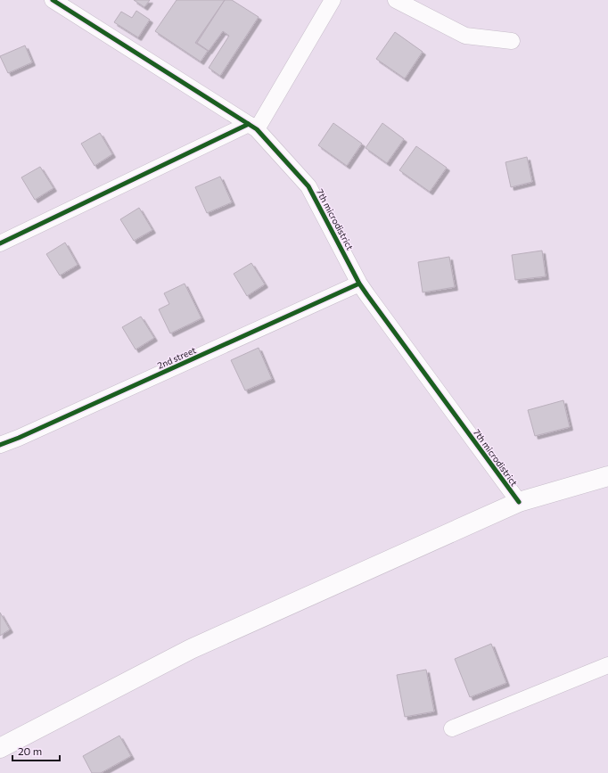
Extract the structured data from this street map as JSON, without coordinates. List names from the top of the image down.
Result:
{
  "streets": {
    "street": ["7th microdistrict", "2nd street"]
  },
  "crossings": [
    ["7th microdistrict", "2nd street"]
  ],
  "scale_bar": "20 m"
}
